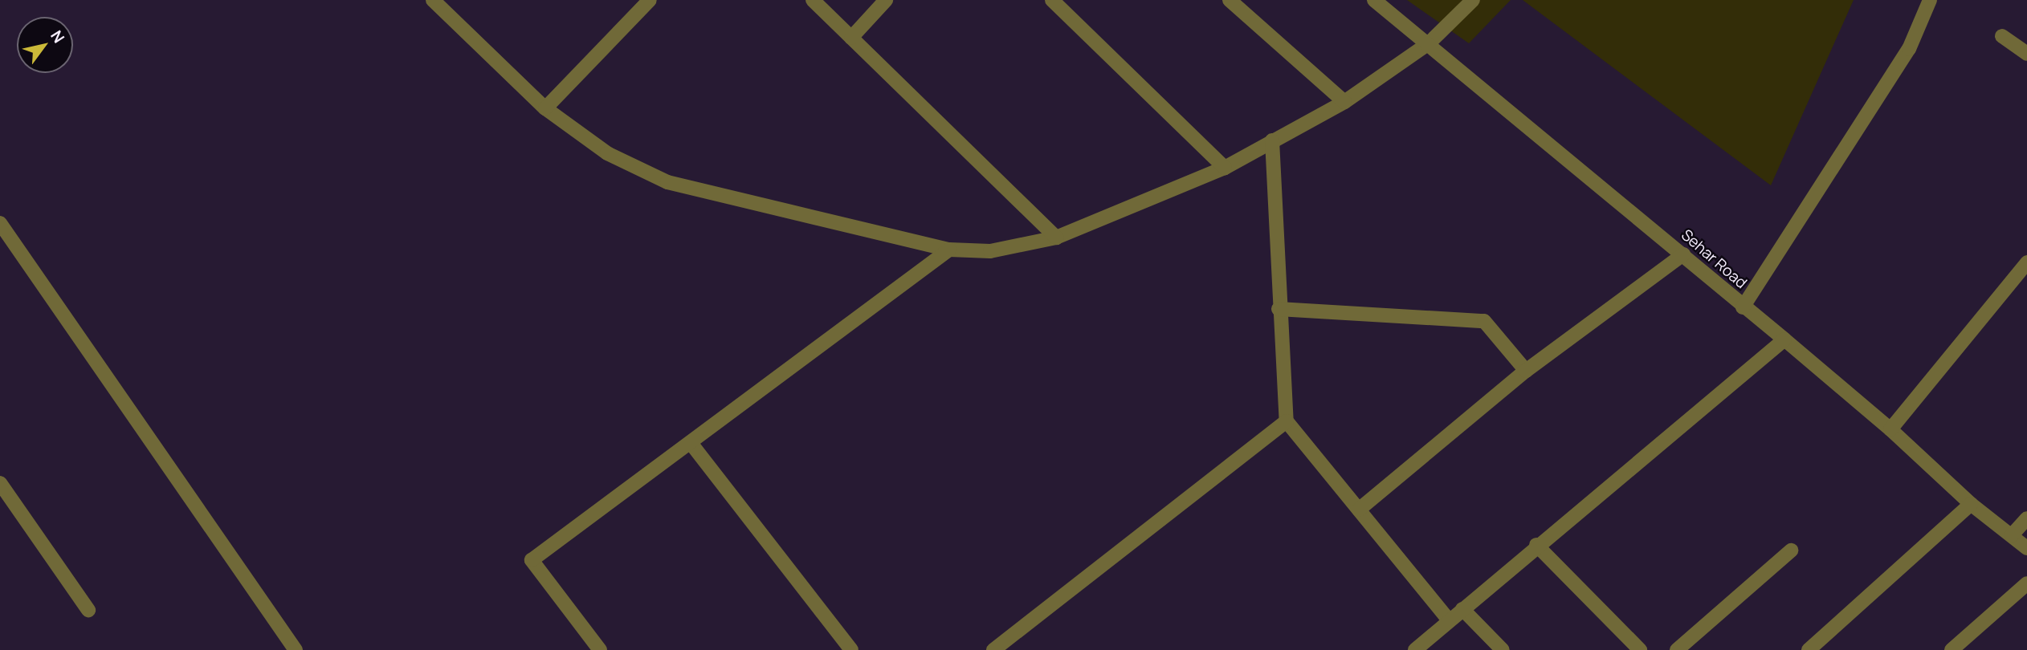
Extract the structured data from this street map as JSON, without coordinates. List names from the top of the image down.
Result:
{
  "streets": {
    "street": ["Sehar Road"]
  },
  "north": "top right"
}
